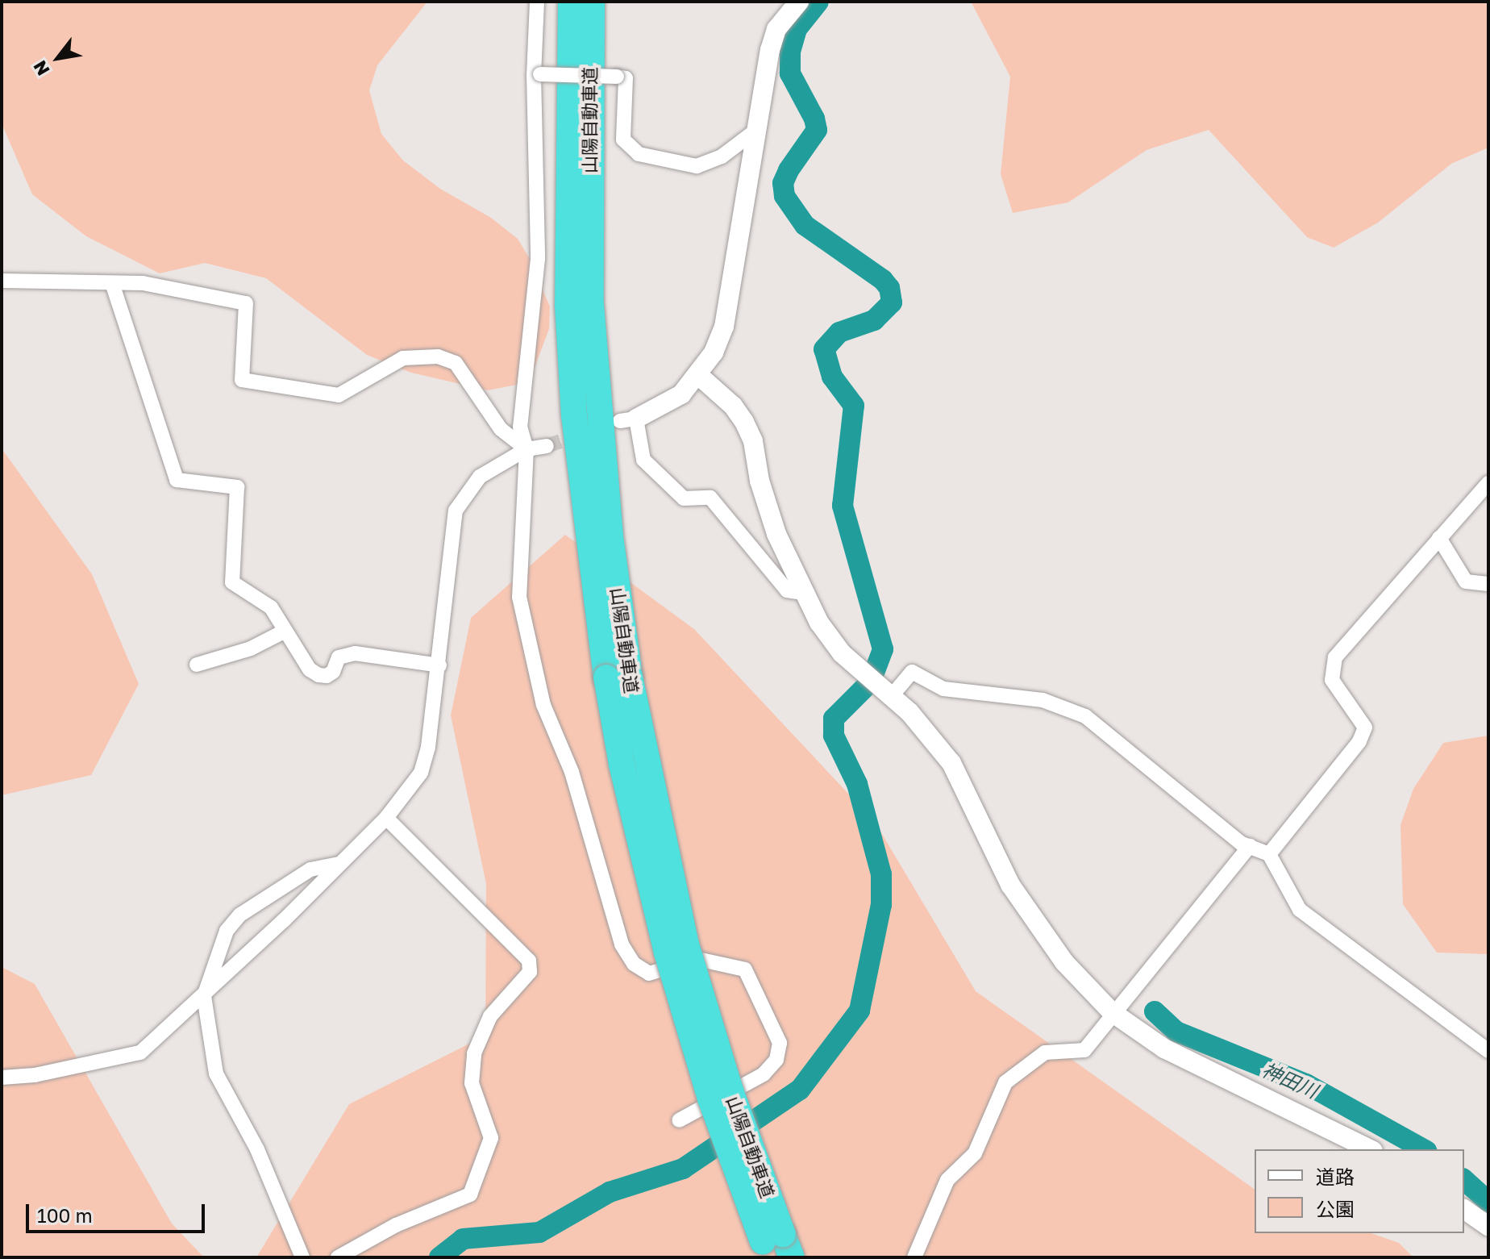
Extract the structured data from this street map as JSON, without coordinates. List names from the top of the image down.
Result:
{
  "streets": {
    "highway": ["山陽自動車道"]
  },
  "water": ["神田川"],
  "legend": ["道路", "公園"],
  "scale_bar": "100 m",
  "north": "bottom left"
}
